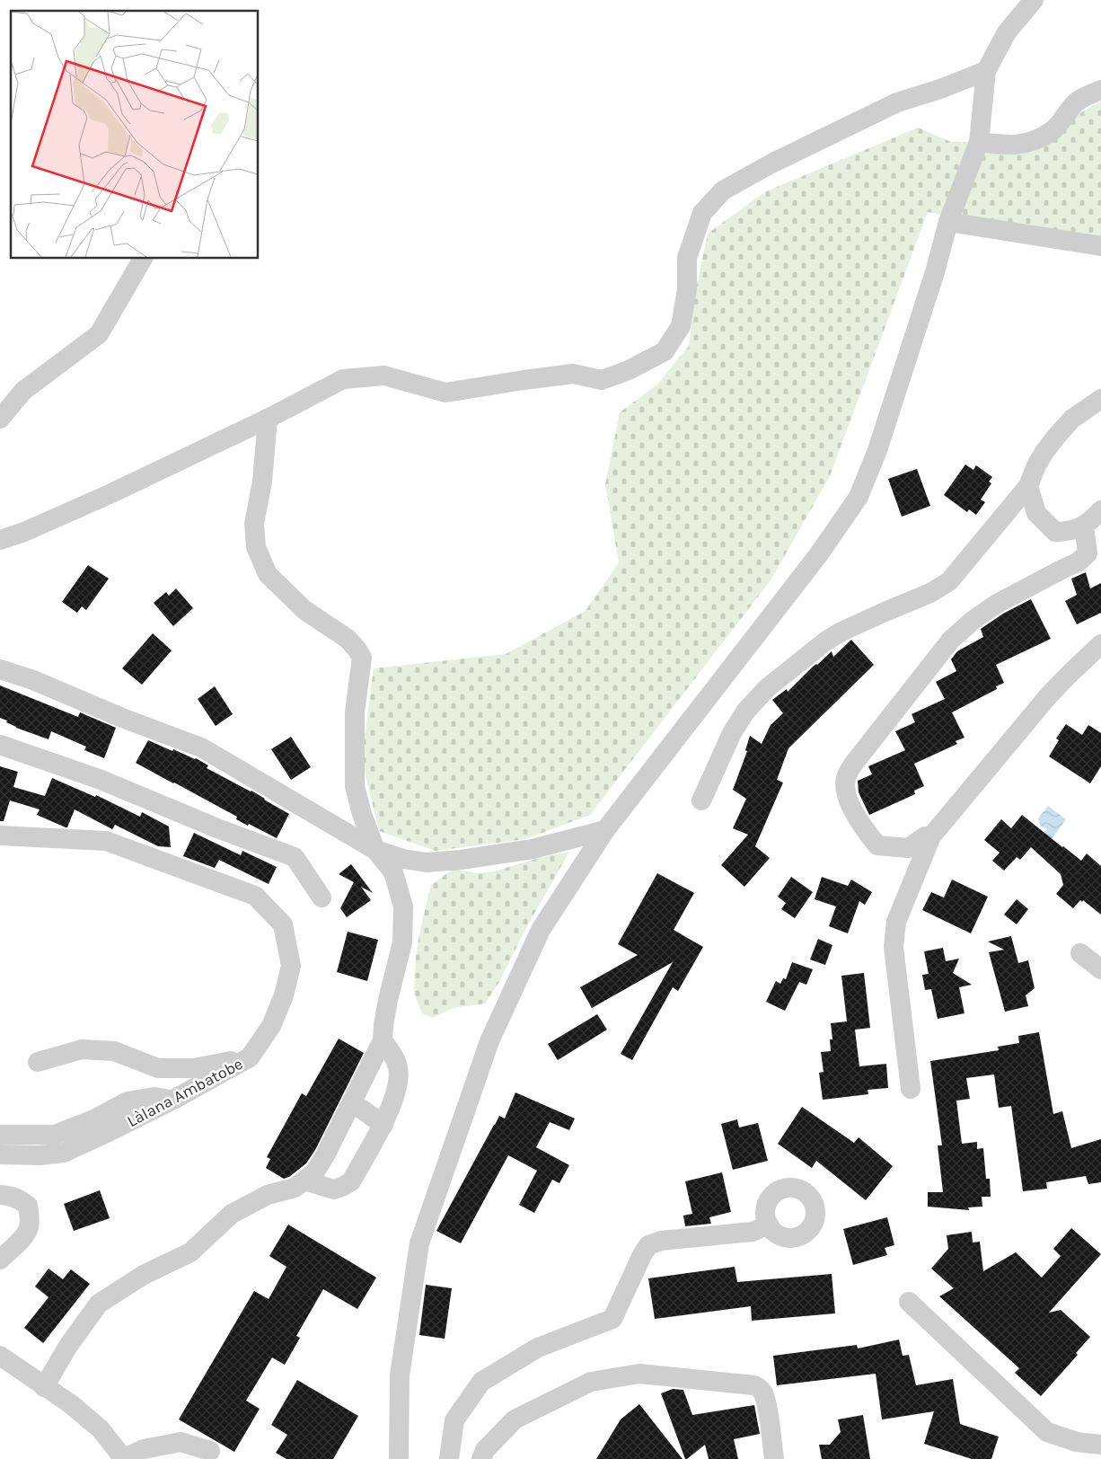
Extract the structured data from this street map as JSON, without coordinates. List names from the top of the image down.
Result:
{
  "streets": {
    "street": ["Làlana Ambatobe"]
  }
}
